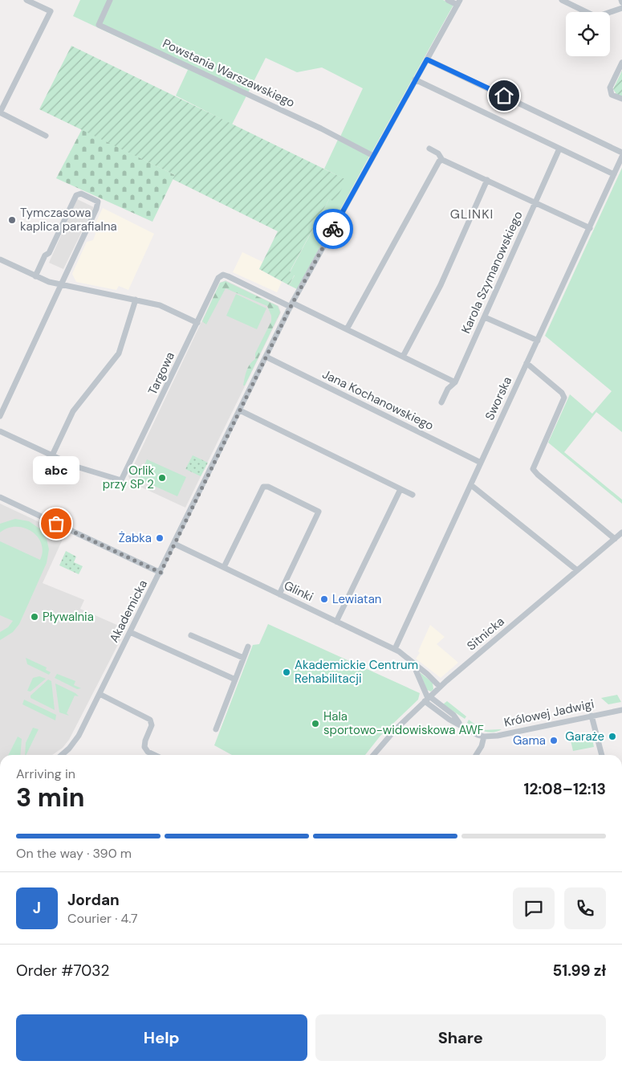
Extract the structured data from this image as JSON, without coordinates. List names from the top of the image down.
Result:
{
  "streets": {
    "street": [
      "Powstania Warszawskiego",
      "Karola Szymanowskiego",
      "Targowa",
      "Sworska",
      "Jana Kochanowskiego",
      "Glinki",
      "Akademicka",
      "Sitnicka",
      "Królowej Jadwigi"
    ]
  },
  "crossings": [
    ["Powstania Warszawskiego", "Akademicka"],
    ["Targowa", "Akademicka"],
    ["Sworska", "Jana Kochanowskiego"],
    ["Sworska", "Glinki"],
    ["Jana Kochanowskiego", "Akademicka"],
    ["Glinki", "Akademicka"],
    ["Glinki", "Sitnicka"]
  ],
  "districts": ["GLINKI"],
  "places": [
    "Tymczasowa kaplica parafialna",
    "Orlik przy SP 2",
    "abc",
    "Żabka",
    "Lewiatan",
    "Pływalnia",
    "Akademickie Centrum Rehabilitacji",
    "Hala sportowo-widowiskowa AWF",
    "Garaże",
    "Gama"
  ],
  "page": {
    "bubble": "abc",
    "heading": ["3 min", "Arriving in", "12:08–12:13"],
    "panel": [
      "Jordan",
      "Courier · 4.7",
      "Order #7032",
      "51.99 zł"
    ],
    "bar": "On the way · 390 m",
    "round": "J",
    "buttons": ["Help", "Share"]
  }
}
